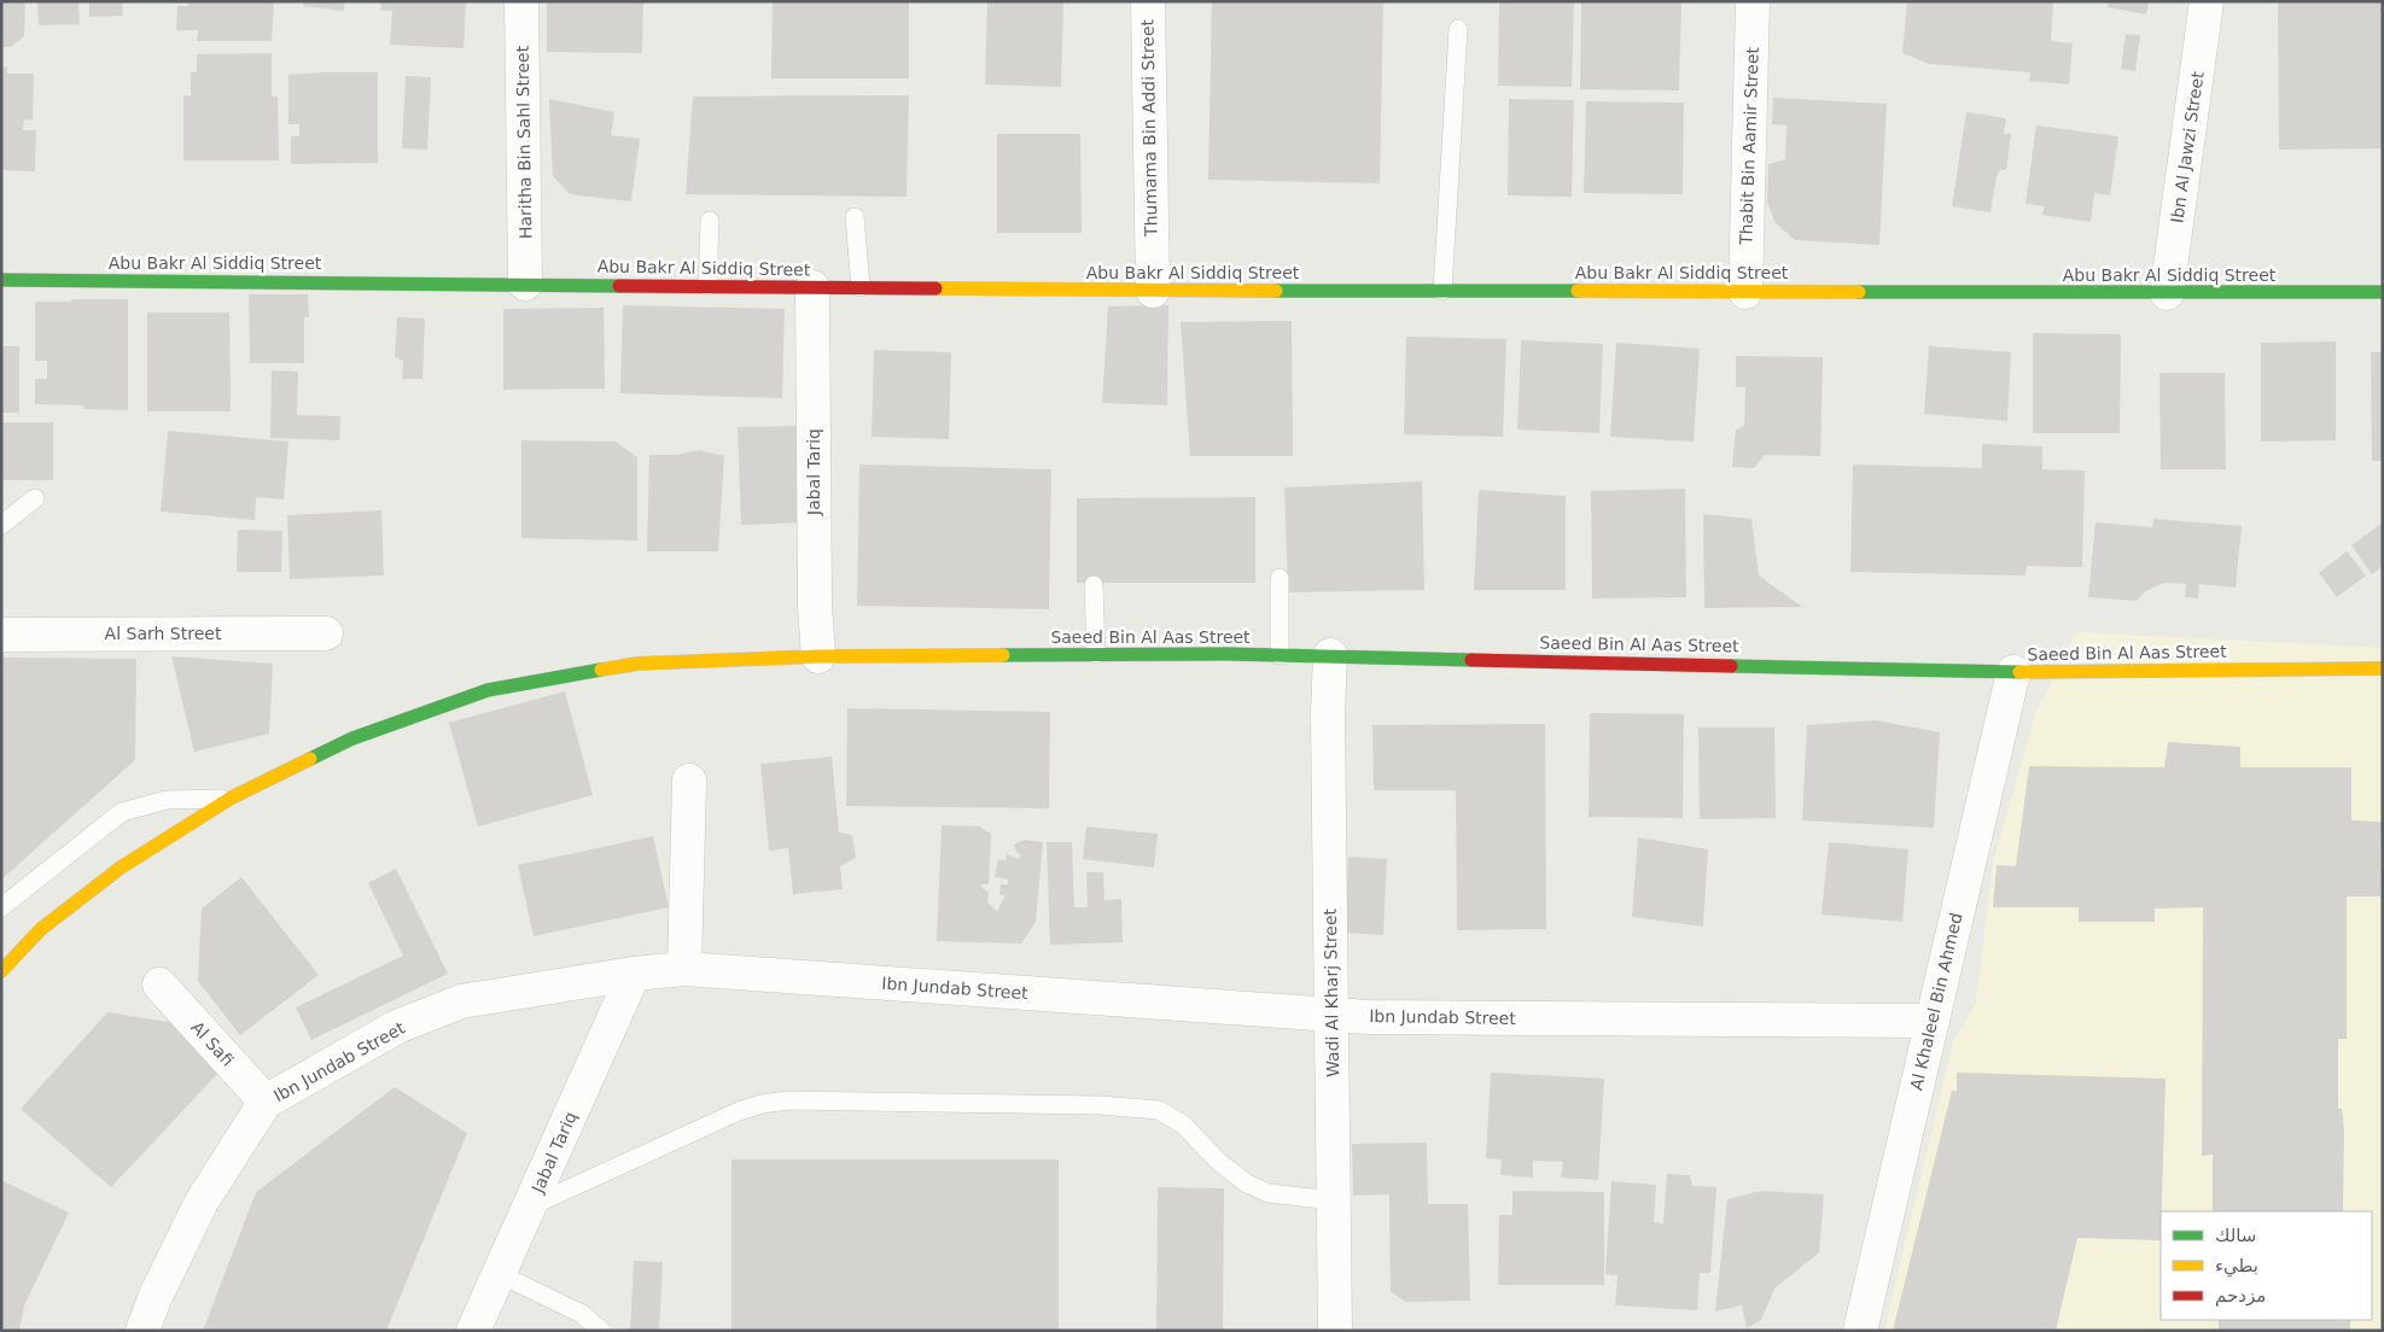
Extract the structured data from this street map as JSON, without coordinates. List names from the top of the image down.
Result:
{
  "streets": {
    "street": [
      "Thumama Bin Addi Street",
      "Haritha Bin Sahl Street",
      "Thabit Bin Aamir Street",
      "Ibn Al Jawzi Street",
      "Abu Bakr Al Siddiq Street",
      "Jabal Tariq",
      "Al Sarh Street",
      "Saeed Bin Al Aas Street",
      "Ibn Jundab Street",
      "Wadi Al Kharj Street",
      "Al Khaleel Bin Ahmed",
      "Al Safi"
    ]
  },
  "crossings": [
    ["Thumama Bin Addi Street", "Abu Bakr Al Siddiq Street"],
    ["Haritha Bin Sahl Street", "Abu Bakr Al Siddiq Street"],
    ["Thabit Bin Aamir Street", "Abu Bakr Al Siddiq Street"],
    ["Ibn Al Jawzi Street", "Abu Bakr Al Siddiq Street"],
    ["Abu Bakr Al Siddiq Street", "Jabal Tariq"],
    ["Jabal Tariq", "Saeed Bin Al Aas Street"],
    ["Jabal Tariq", "Ibn Jundab Street"],
    ["Saeed Bin Al Aas Street", "Wadi Al Kharj Street"],
    ["Saeed Bin Al Aas Street", "Al Khaleel Bin Ahmed"],
    ["Ibn Jundab Street", "Wadi Al Kharj Street"],
    ["Ibn Jundab Street", "Al Khaleel Bin Ahmed"],
    ["Ibn Jundab Street", "Al Safi"]
  ],
  "legend": ["سالك", "بطيء", "مزدحم"]
}
